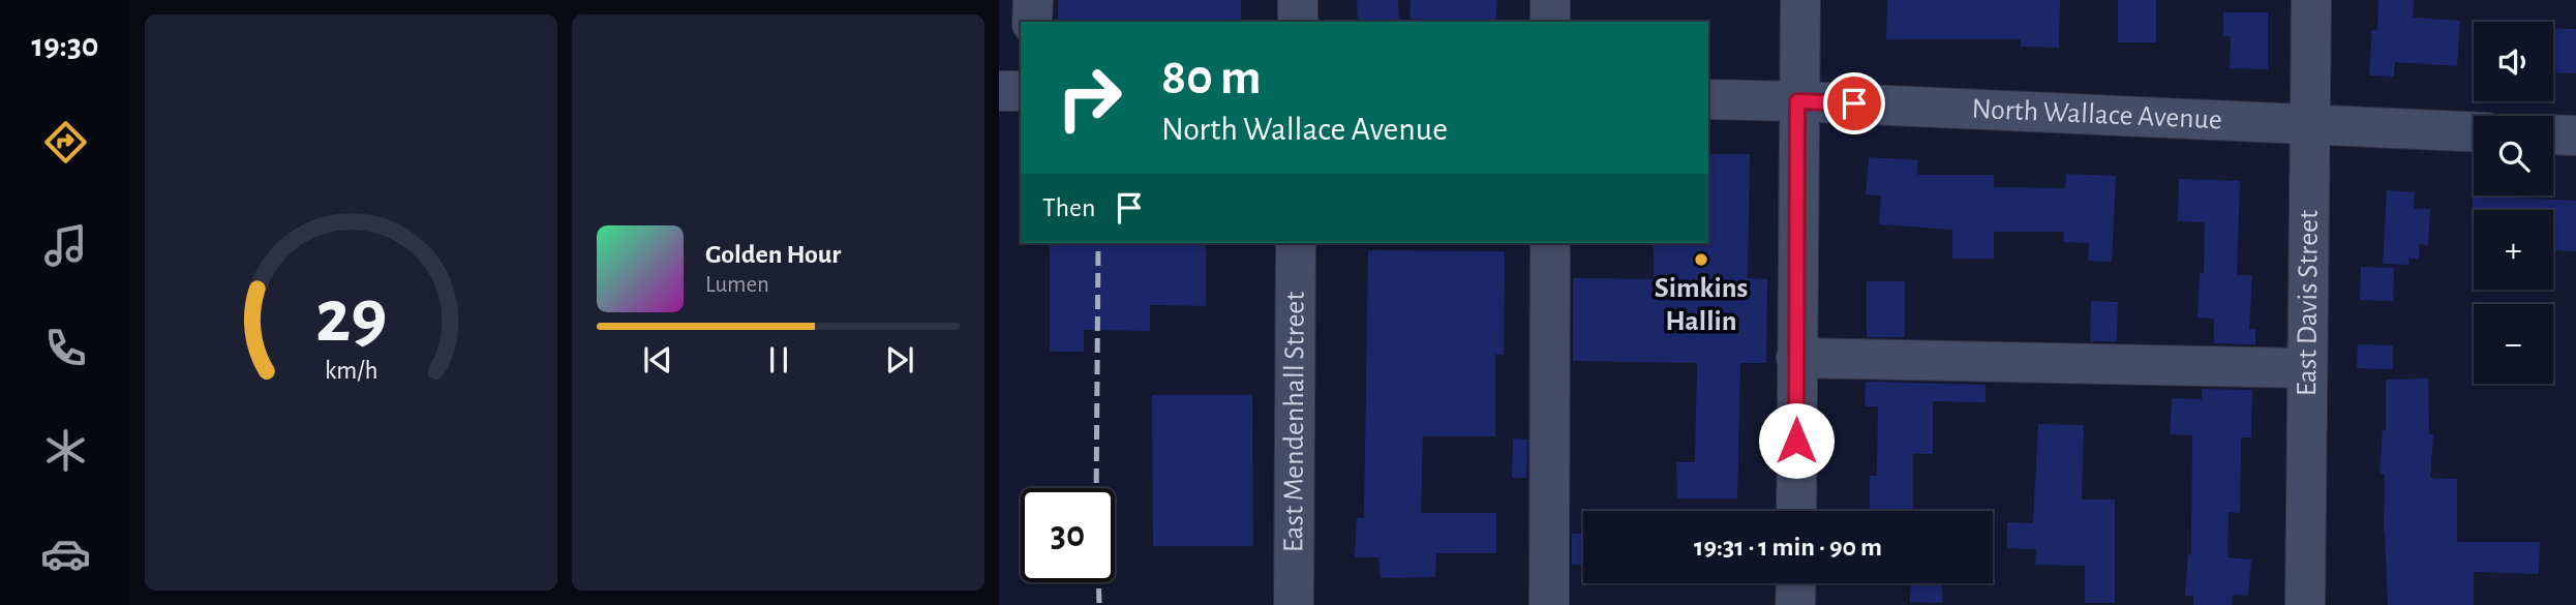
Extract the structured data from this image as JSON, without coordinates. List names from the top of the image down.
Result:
{
  "streets": {
    "street": ["North Wallace Avenue", "East Davis Street", "East Mendenhall Street"]
  },
  "crossings": [
    ["North Wallace Avenue", "East Davis Street"]
  ],
  "places": ["Simkins Hallin"],
  "page": {
    "tabs": "19:30",
    "map_buttons": ["+", "−"],
    "turn": ["80 m", "North Wallace Avenue"],
    "then": "Then",
    "song": ["Golden Hour", "Lumen"],
    "limit": "30",
    "trip": "19:31 · 1 min · 90 m",
    "gauge": ["29", "km/h"]
  }
}
